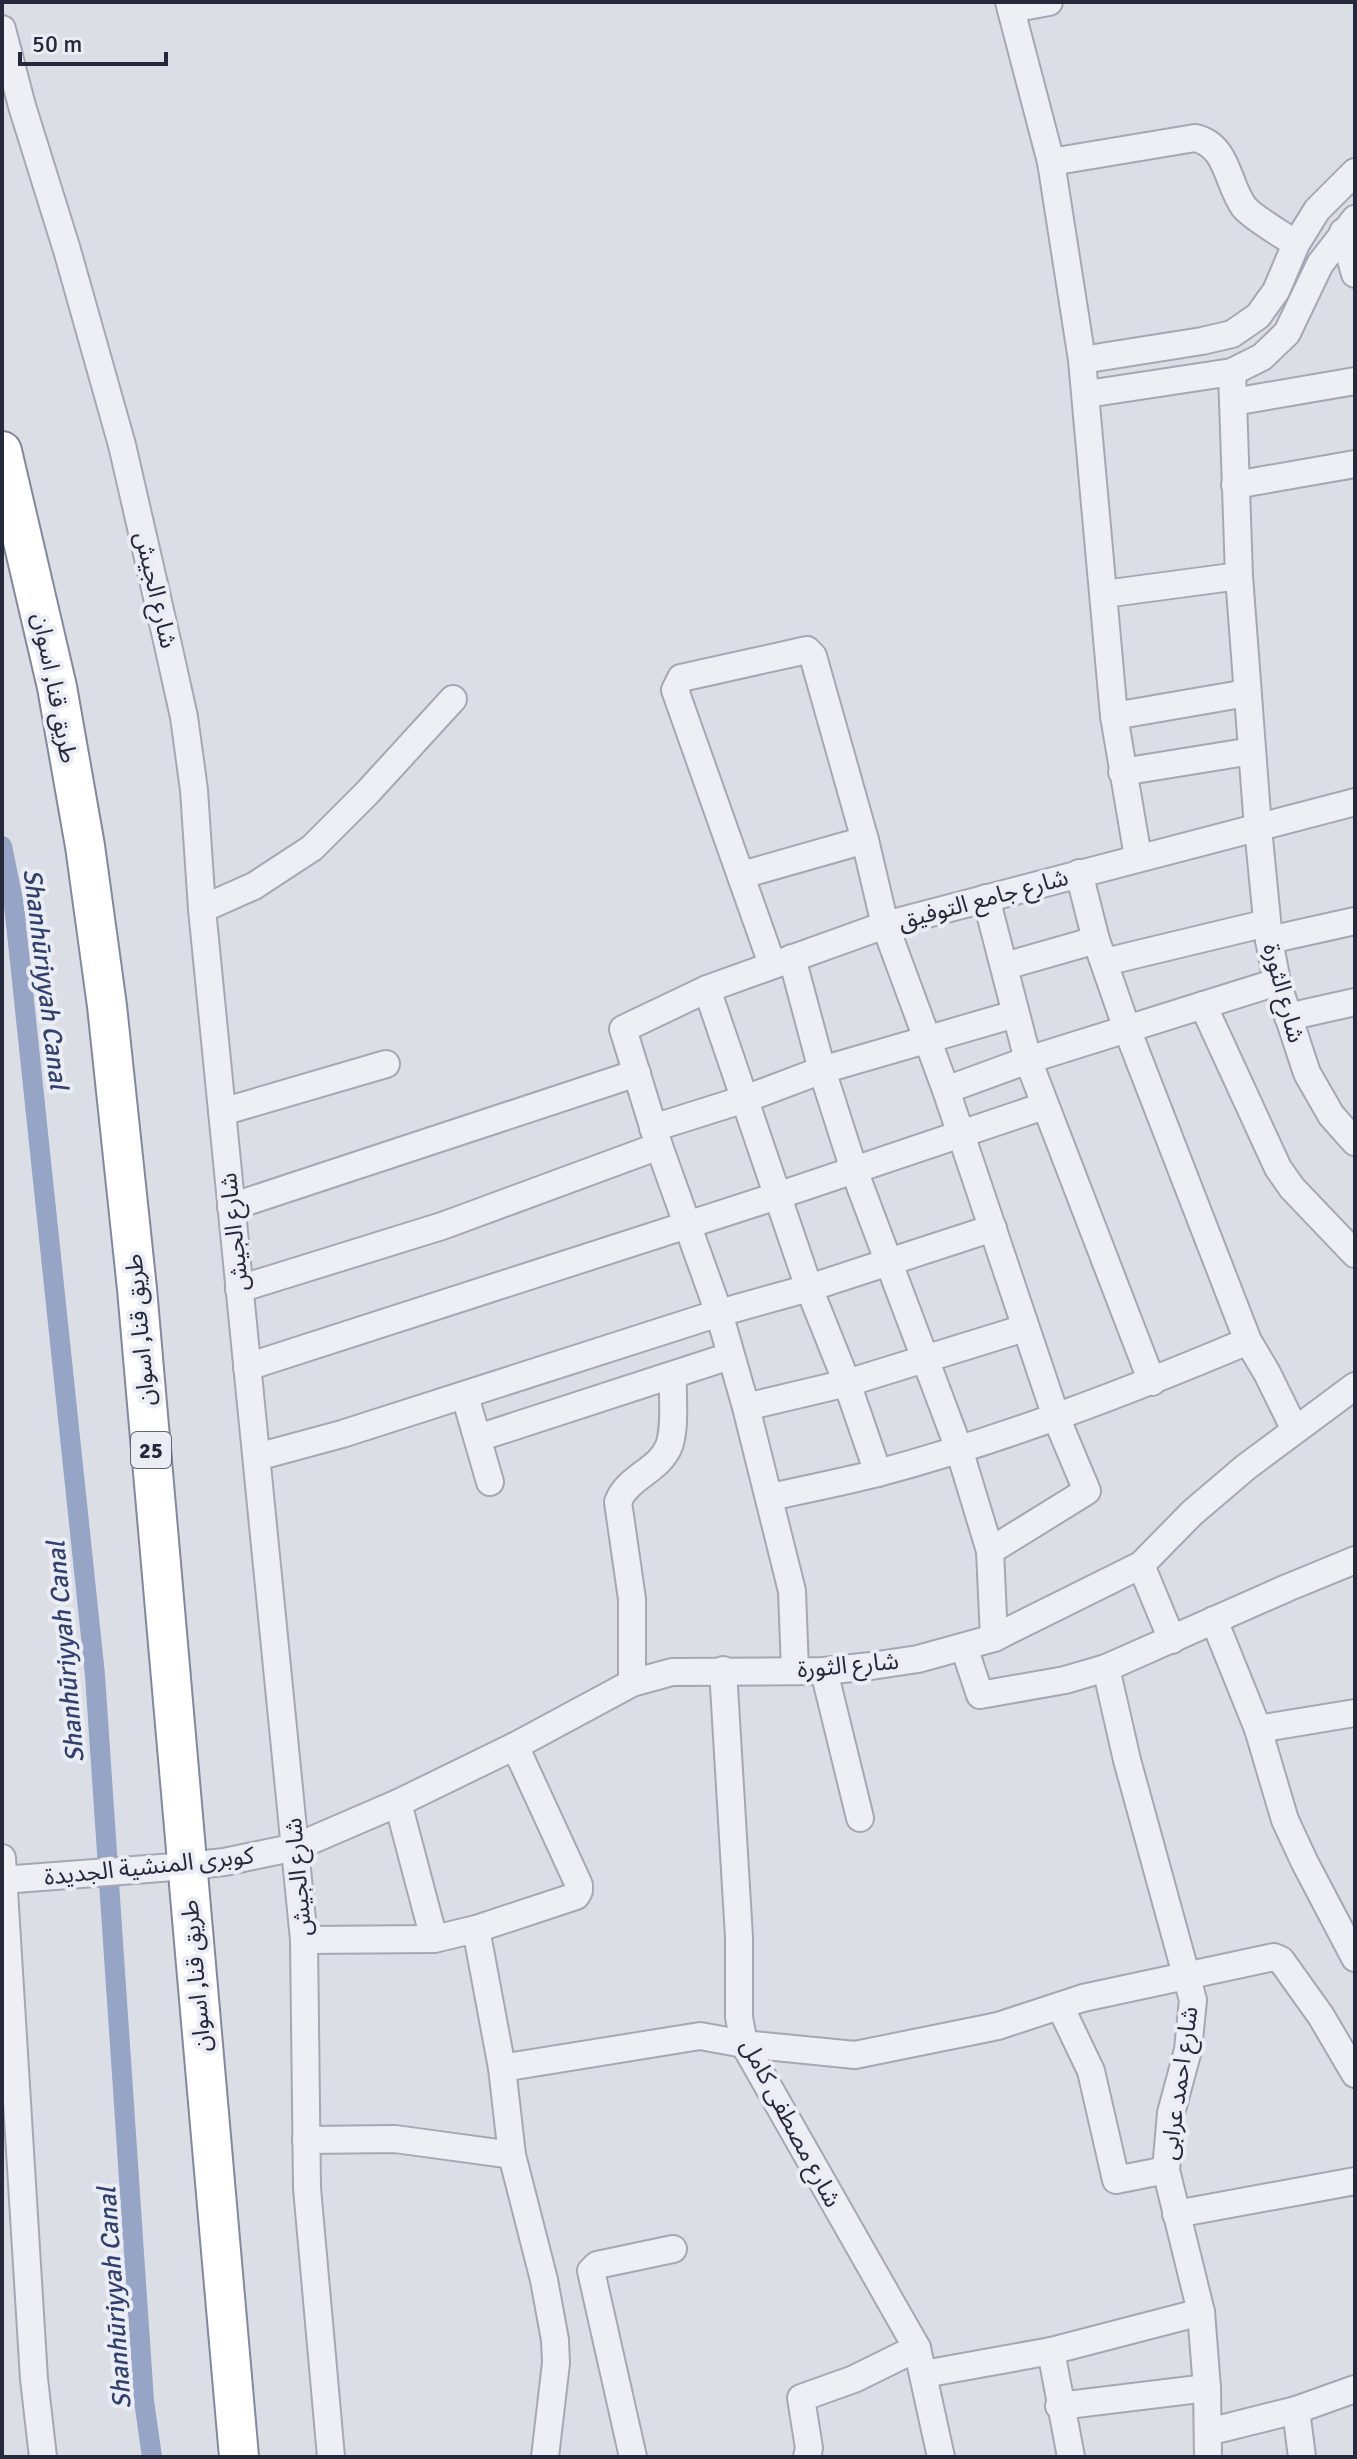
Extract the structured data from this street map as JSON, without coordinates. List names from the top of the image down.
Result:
{
  "streets": {
    "highway": ["طريق قنا, اسوان", "25"],
    "street": [
      "شارع الجيش",
      "شارع جامع التوفيق",
      "شارع الثورة",
      "كوبرى المنشية الجديدة",
      "شارع احمد عرابى",
      "شارع مصطفى كامل"
    ]
  },
  "crossings": [
    ["شارع الجيش", "شارع الثورة"],
    ["شارع الجيش", "كوبرى المنشية الجديدة"],
    ["طريق قنا, اسوان", "كوبرى المنشية الجديدة"],
    ["شارع جامع التوفيق", "شارع الثورة"],
    ["شارع الثورة", "كوبرى المنشية الجديدة"],
    ["شارع الثورة", "شارع مصطفى كامل"]
  ],
  "water": ["Shanhūriyyah Canal"],
  "scale_bar": "50 m"
}
